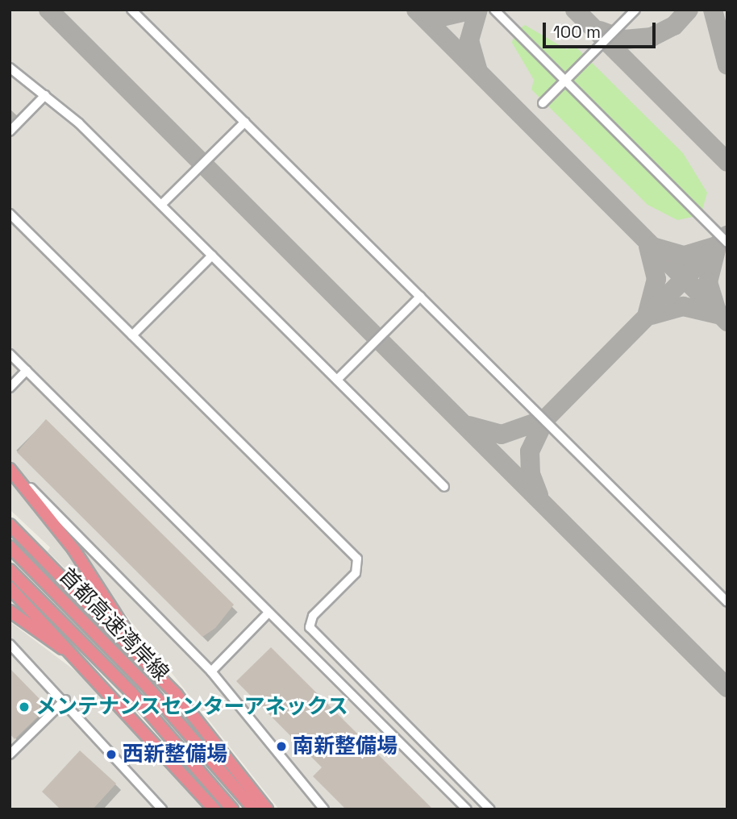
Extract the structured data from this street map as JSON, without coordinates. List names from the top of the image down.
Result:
{
  "streets": {
    "highway": ["首都高速湾岸線"]
  },
  "places": ["メンテナンスセンターアネックス", "南新整備場", "西新整備場"],
  "scale_bar": "100 m"
}
